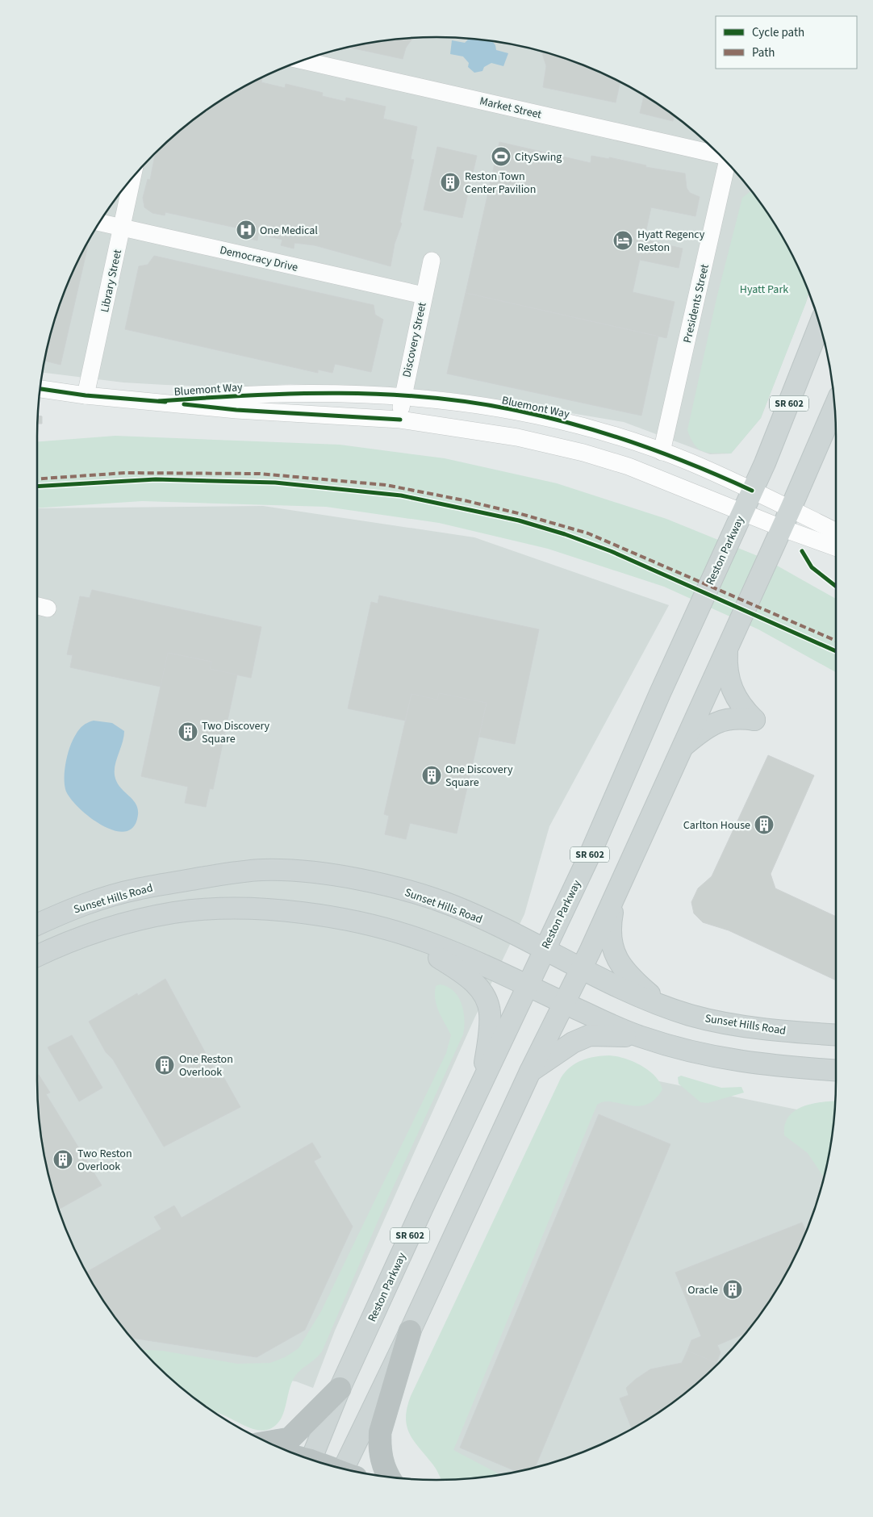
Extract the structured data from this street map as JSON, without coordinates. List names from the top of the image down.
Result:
{
  "streets": {
    "main road": ["SR 602", "Reston Parkway", "Sunset Hills Road"],
    "street": [
      "Market Street",
      "Democracy Drive",
      "Library Street",
      "Presidents Street",
      "Discovery Street",
      "Bluemont Way"
    ]
  },
  "crossings": [
    ["Democracy Drive", "Library Street"],
    ["Democracy Drive", "Discovery Street"],
    ["Library Street", "Bluemont Way"],
    ["Presidents Street", "Bluemont Way"],
    ["Discovery Street", "Bluemont Way"],
    ["Bluemont Way", "Reston Parkway"],
    ["Reston Parkway", "Sunset Hills Road"]
  ],
  "parks": ["Hyatt Park"],
  "places": {
    "sports": ["CitySwing"],
    "building": [
      "Reston Town Center Pavilion",
      "Two Discovery Square",
      "One Discovery Square",
      "Carlton House",
      "One Reston Overlook",
      "Two Reston Overlook",
      "Oracle"
    ],
    "hospital": ["One Medical"],
    "hotel": ["Hyatt Regency Reston"]
  },
  "legend": ["Cycle path", "Path"]
}
